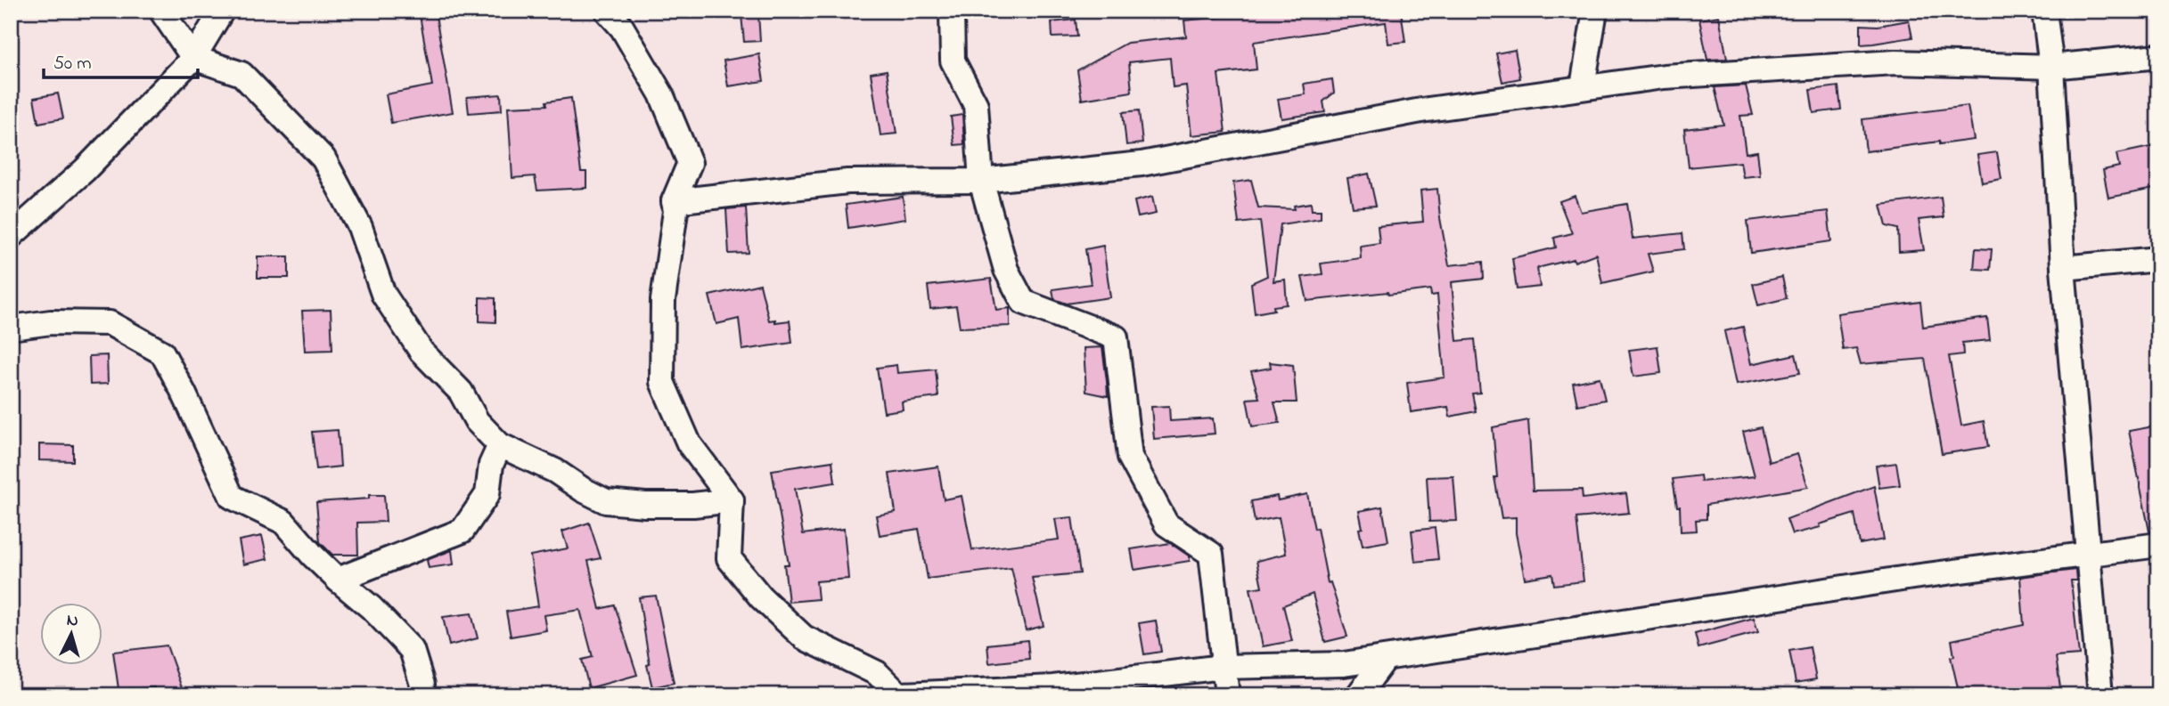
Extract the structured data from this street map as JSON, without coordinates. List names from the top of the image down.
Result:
{
  "scale_bar": "50 m",
  "north": "top"
}
